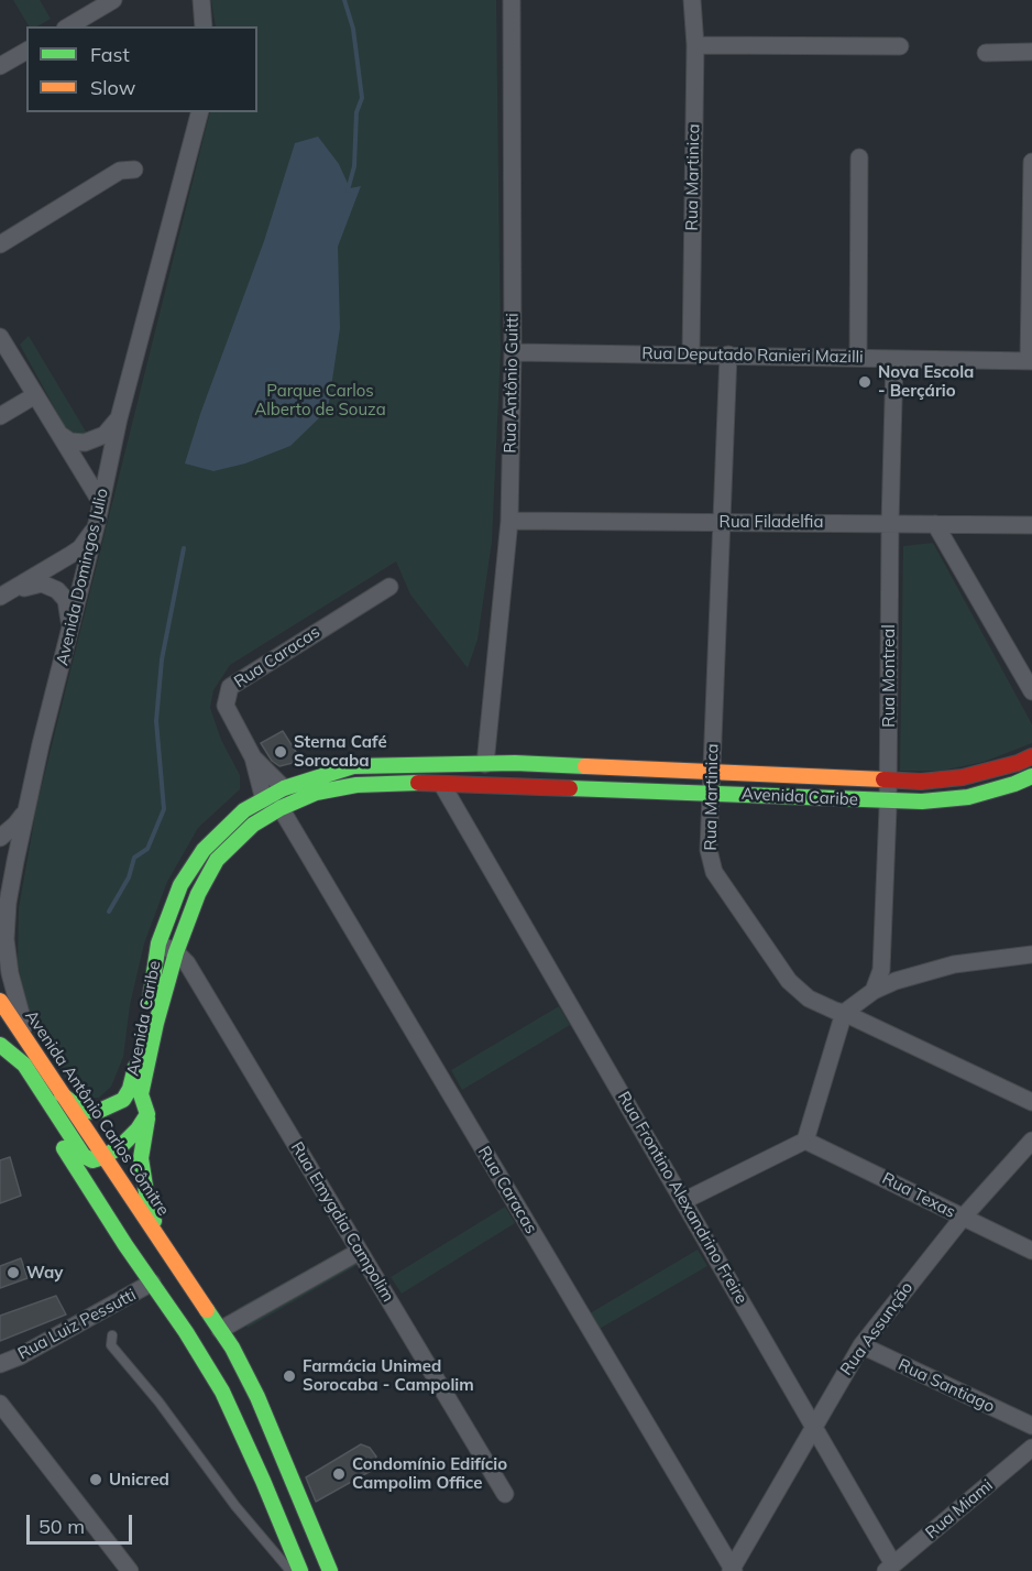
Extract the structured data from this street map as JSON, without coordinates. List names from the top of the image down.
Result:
{
  "streets": {
    "street": [
      "Rua Martinica",
      "Rua Deputado Ranieri Mazilli",
      "Rua Antônio Guitti",
      "Rua Filadelfia",
      "Avenida Domingos Julio",
      "Rua Caracas",
      "Rua Montreal",
      "Avenida Caribe",
      "Avenida Antônio Carlos Cômitre",
      "Rua Texas",
      "Rua Frontino Alexandrino Freire",
      "Rua Emygdia Campolim",
      "Rua Luiz Pessutti",
      "Rua Assunção",
      "Rua Santiago",
      "Rua Miami"
    ]
  },
  "crossings": [
    ["Rua Martinica", "Rua Deputado Ranieri Mazilli"],
    ["Rua Martinica", "Rua Filadelfia"],
    ["Rua Martinica", "Avenida Caribe"],
    ["Rua Deputado Ranieri Mazilli", "Rua Antônio Guitti"],
    ["Rua Deputado Ranieri Mazilli", "Rua Montreal"],
    ["Rua Antônio Guitti", "Rua Filadelfia"],
    ["Rua Antônio Guitti", "Avenida Caribe"],
    ["Rua Filadelfia", "Rua Montreal"],
    ["Avenida Domingos Julio", "Avenida Antônio Carlos Cômitre"],
    ["Rua Caracas", "Avenida Caribe"],
    ["Rua Caracas", "Rua Assunção"],
    ["Rua Montreal", "Avenida Caribe"],
    ["Avenida Caribe", "Avenida Antônio Carlos Cômitre"],
    ["Avenida Caribe", "Rua Frontino Alexandrino Freire"],
    ["Avenida Caribe", "Rua Emygdia Campolim"],
    ["Rua Texas", "Rua Assunção"],
    ["Rua Frontino Alexandrino Freire", "Rua Assunção"],
    ["Rua Frontino Alexandrino Freire", "Rua Miami"],
    ["Rua Assunção", "Rua Santiago"]
  ],
  "parks": ["Parque Carlos Alberto de Souza"],
  "places": [
    "Nova Escola - Berçário",
    "Sterna Café Sorocaba",
    "Way",
    "Farmácia Unimed Sorocaba - Campolim",
    "Condomínio Edifício Campolim Office",
    "Unicred"
  ],
  "legend": ["Fast", "Slow"],
  "scale_bar": "50 m"
}
